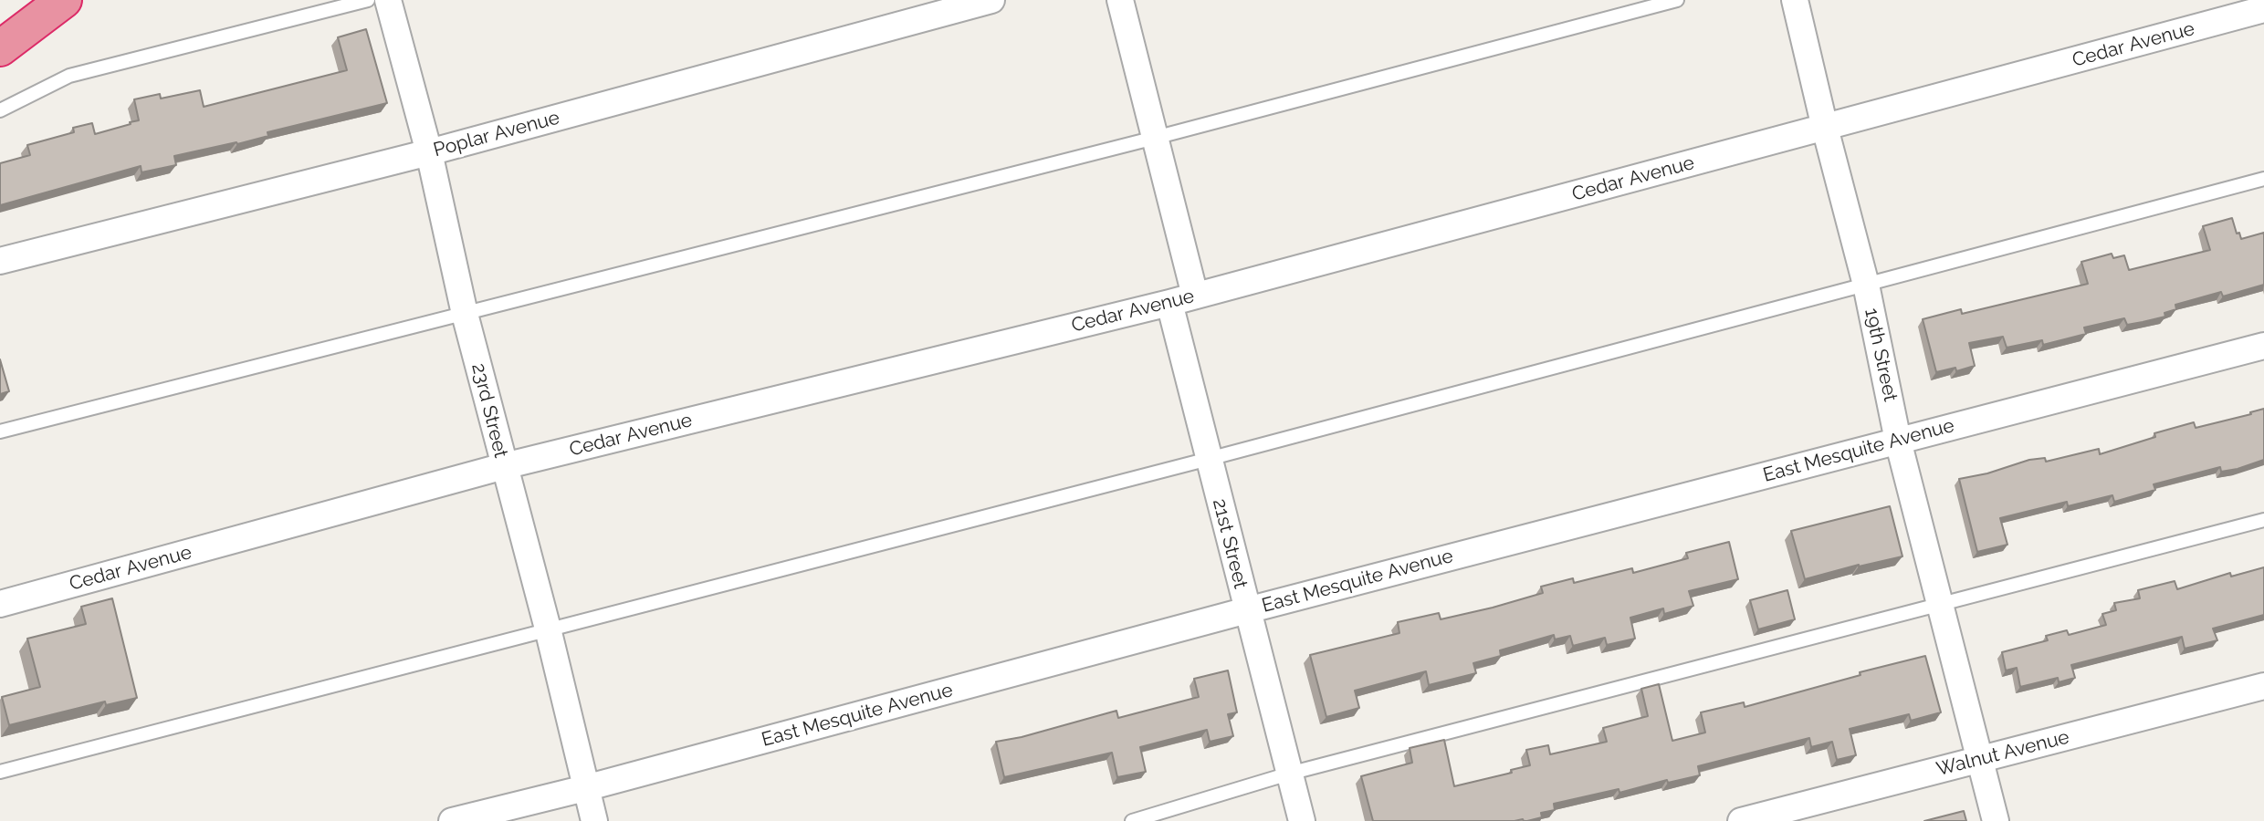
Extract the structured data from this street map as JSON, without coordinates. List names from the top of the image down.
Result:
{
  "streets": {
    "street": [
      "Cedar Avenue",
      "Poplar Avenue",
      "19th Street",
      "23rd Street",
      "East Mesquite Avenue",
      "21st Street",
      "Walnut Avenue"
    ]
  },
  "crossings": [
    ["Cedar Avenue", "19th Street"],
    ["Cedar Avenue", "23rd Street"],
    ["Cedar Avenue", "21st Street"],
    ["Poplar Avenue", "23rd Street"],
    ["19th Street", "East Mesquite Avenue"],
    ["19th Street", "Walnut Avenue"],
    ["23rd Street", "East Mesquite Avenue"],
    ["East Mesquite Avenue", "21st Street"]
  ]
}
